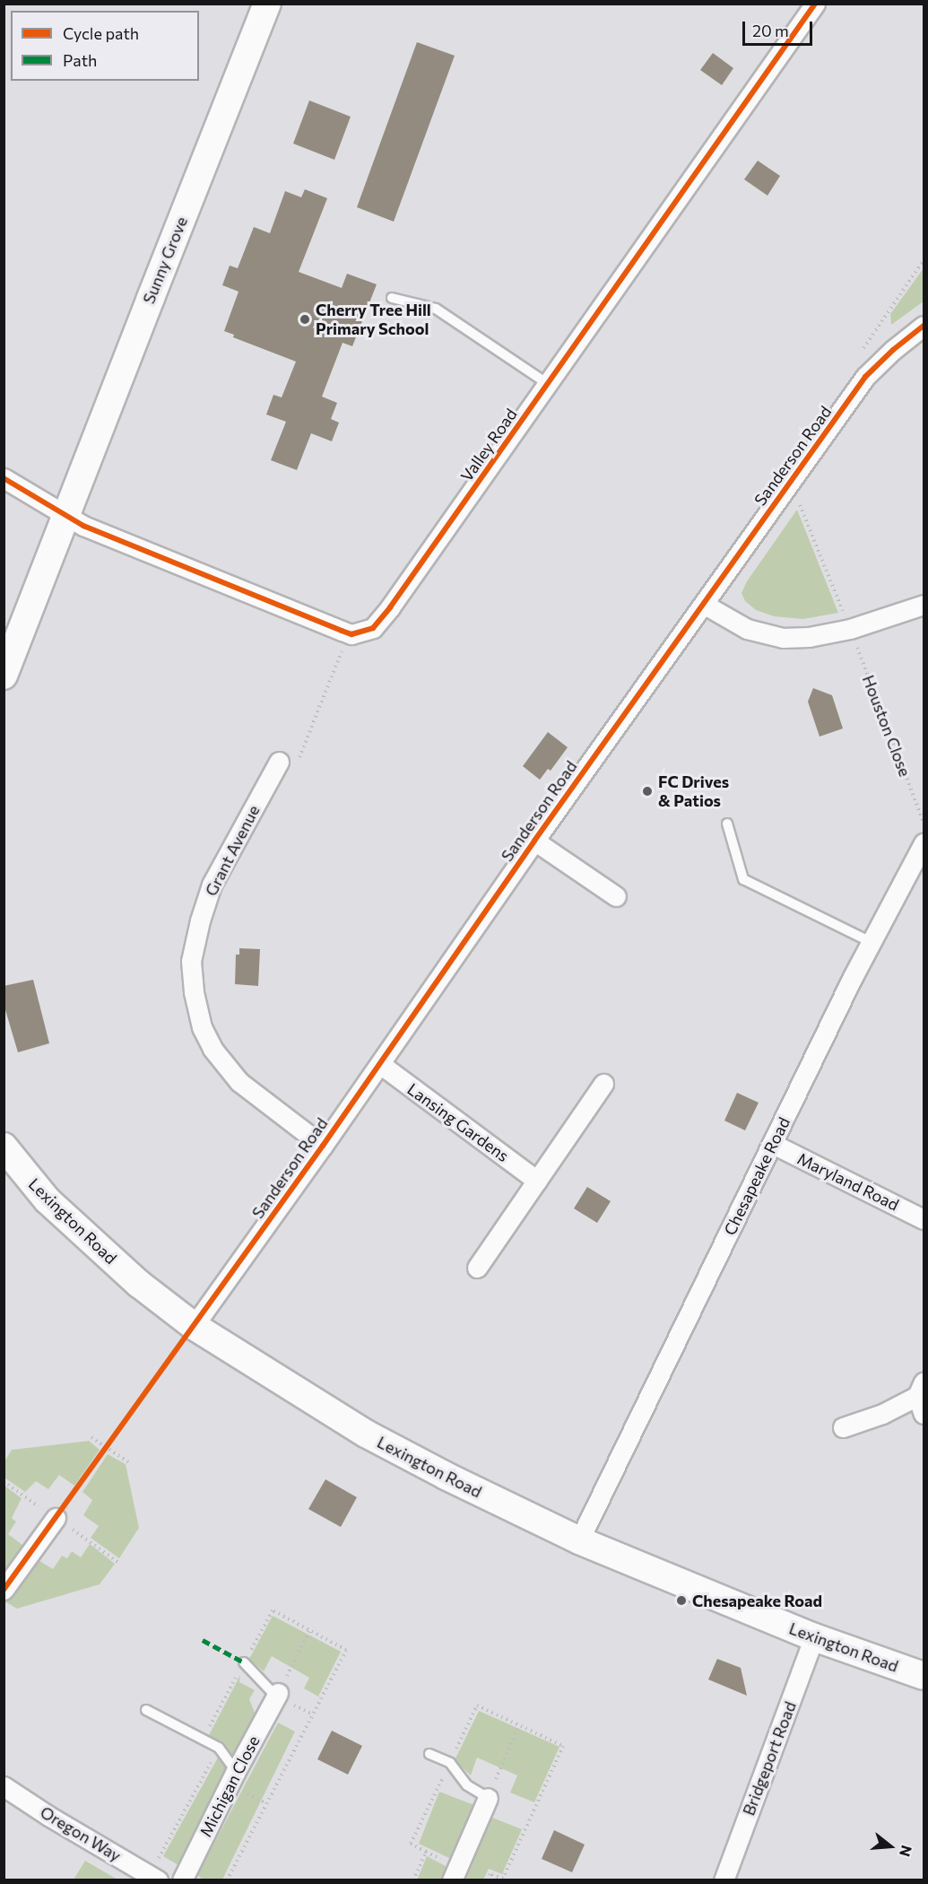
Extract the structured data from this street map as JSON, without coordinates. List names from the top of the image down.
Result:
{
  "streets": {
    "street": [
      "Sunny Grove",
      "Valley Road",
      "Sanderson Road",
      "Grant Avenue",
      "Lansing Gardens",
      "Chesapeake Road",
      "Maryland Road",
      "Lexington Road",
      "Bridgeport Road",
      "Michigan Close",
      "Oregon Way"
    ],
    "path": ["Houston Close"]
  },
  "crossings": [
    ["Sunny Grove", "Valley Road"],
    ["Sanderson Road", "Houston Close"],
    ["Sanderson Road", "Grant Avenue"],
    ["Sanderson Road", "Lansing Gardens"],
    ["Sanderson Road", "Lexington Road"],
    ["Chesapeake Road", "Maryland Road"],
    ["Chesapeake Road", "Lexington Road"],
    ["Lexington Road", "Bridgeport Road"]
  ],
  "places": ["Cherry Tree Hill Primary School", "FC Drives & Patios", "Chesapeake Road"],
  "legend": ["Cycle path", "Path"],
  "scale_bar": "20 m",
  "north": "right"
}
